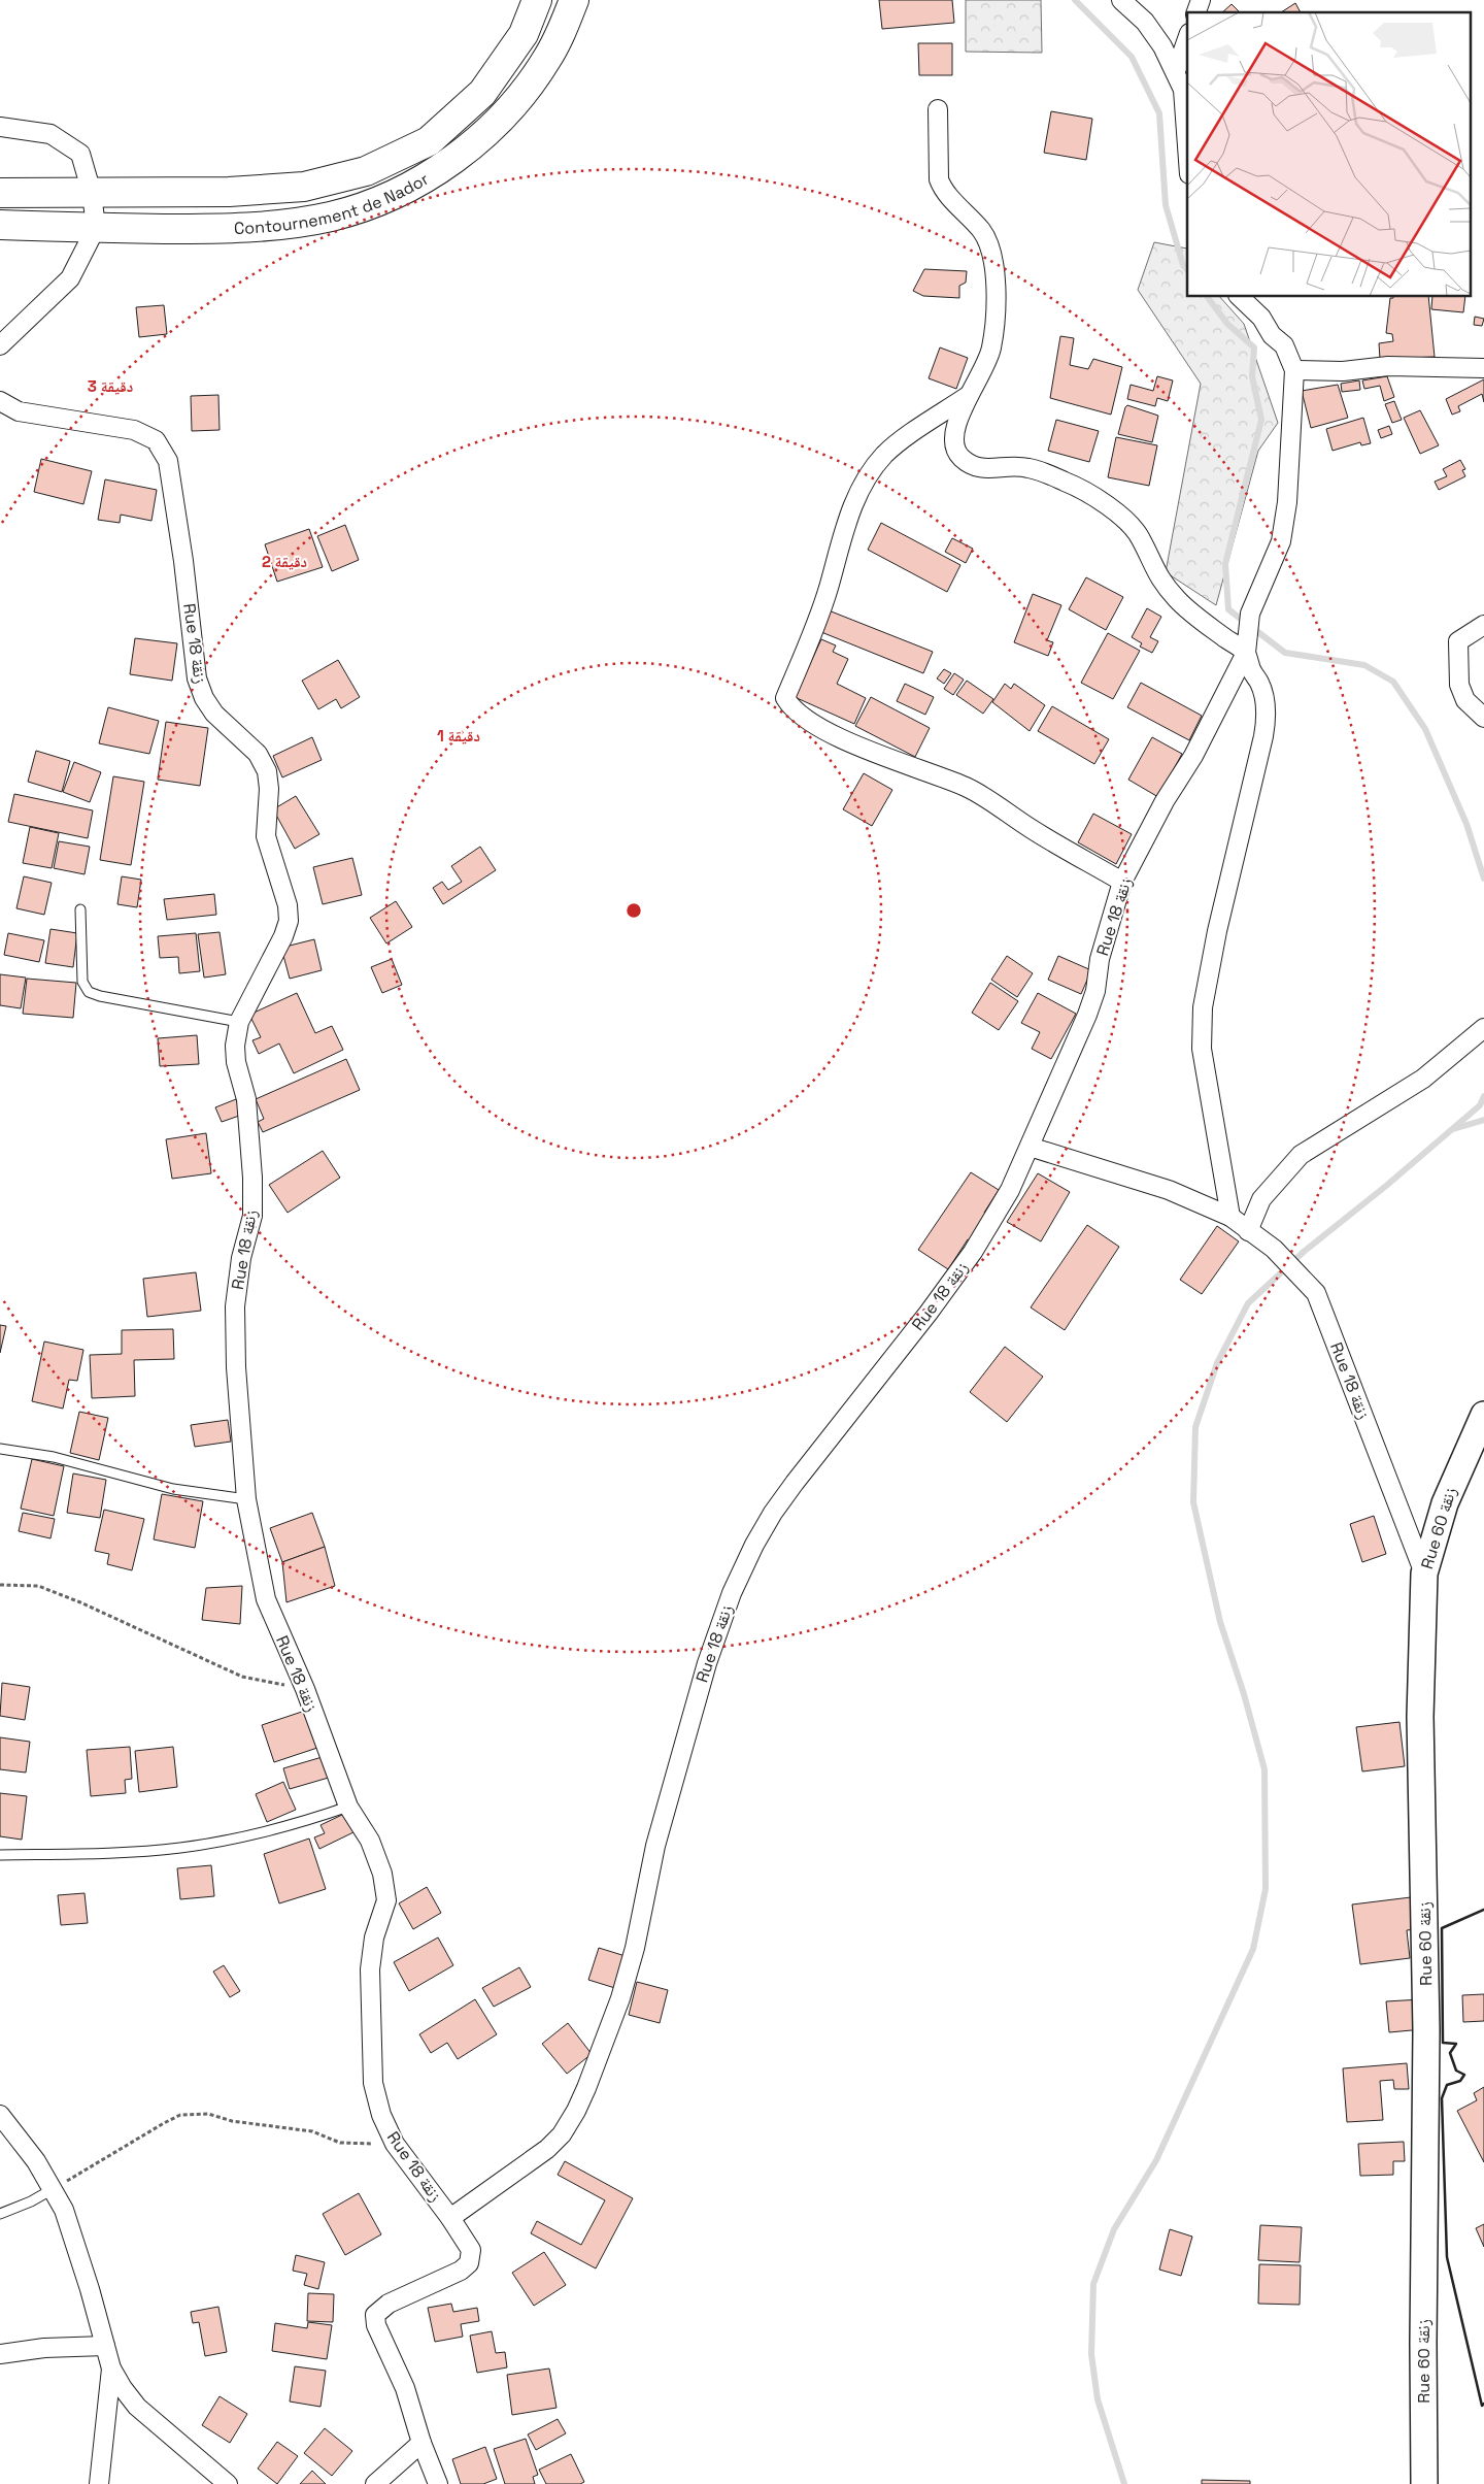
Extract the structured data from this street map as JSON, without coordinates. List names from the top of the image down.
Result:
{
  "streets": {
    "highway": ["Contournement de Nador"],
    "street": ["Rue 18 زنقة", "Rue 60 زنقة"]
  },
  "crossings": [
    ["Rue 18 زنقة", "Rue 60 زنقة"]
  ],
  "rings": ["3 دقيقة", "2 دقيقة", "1 دقيقة"]
}
